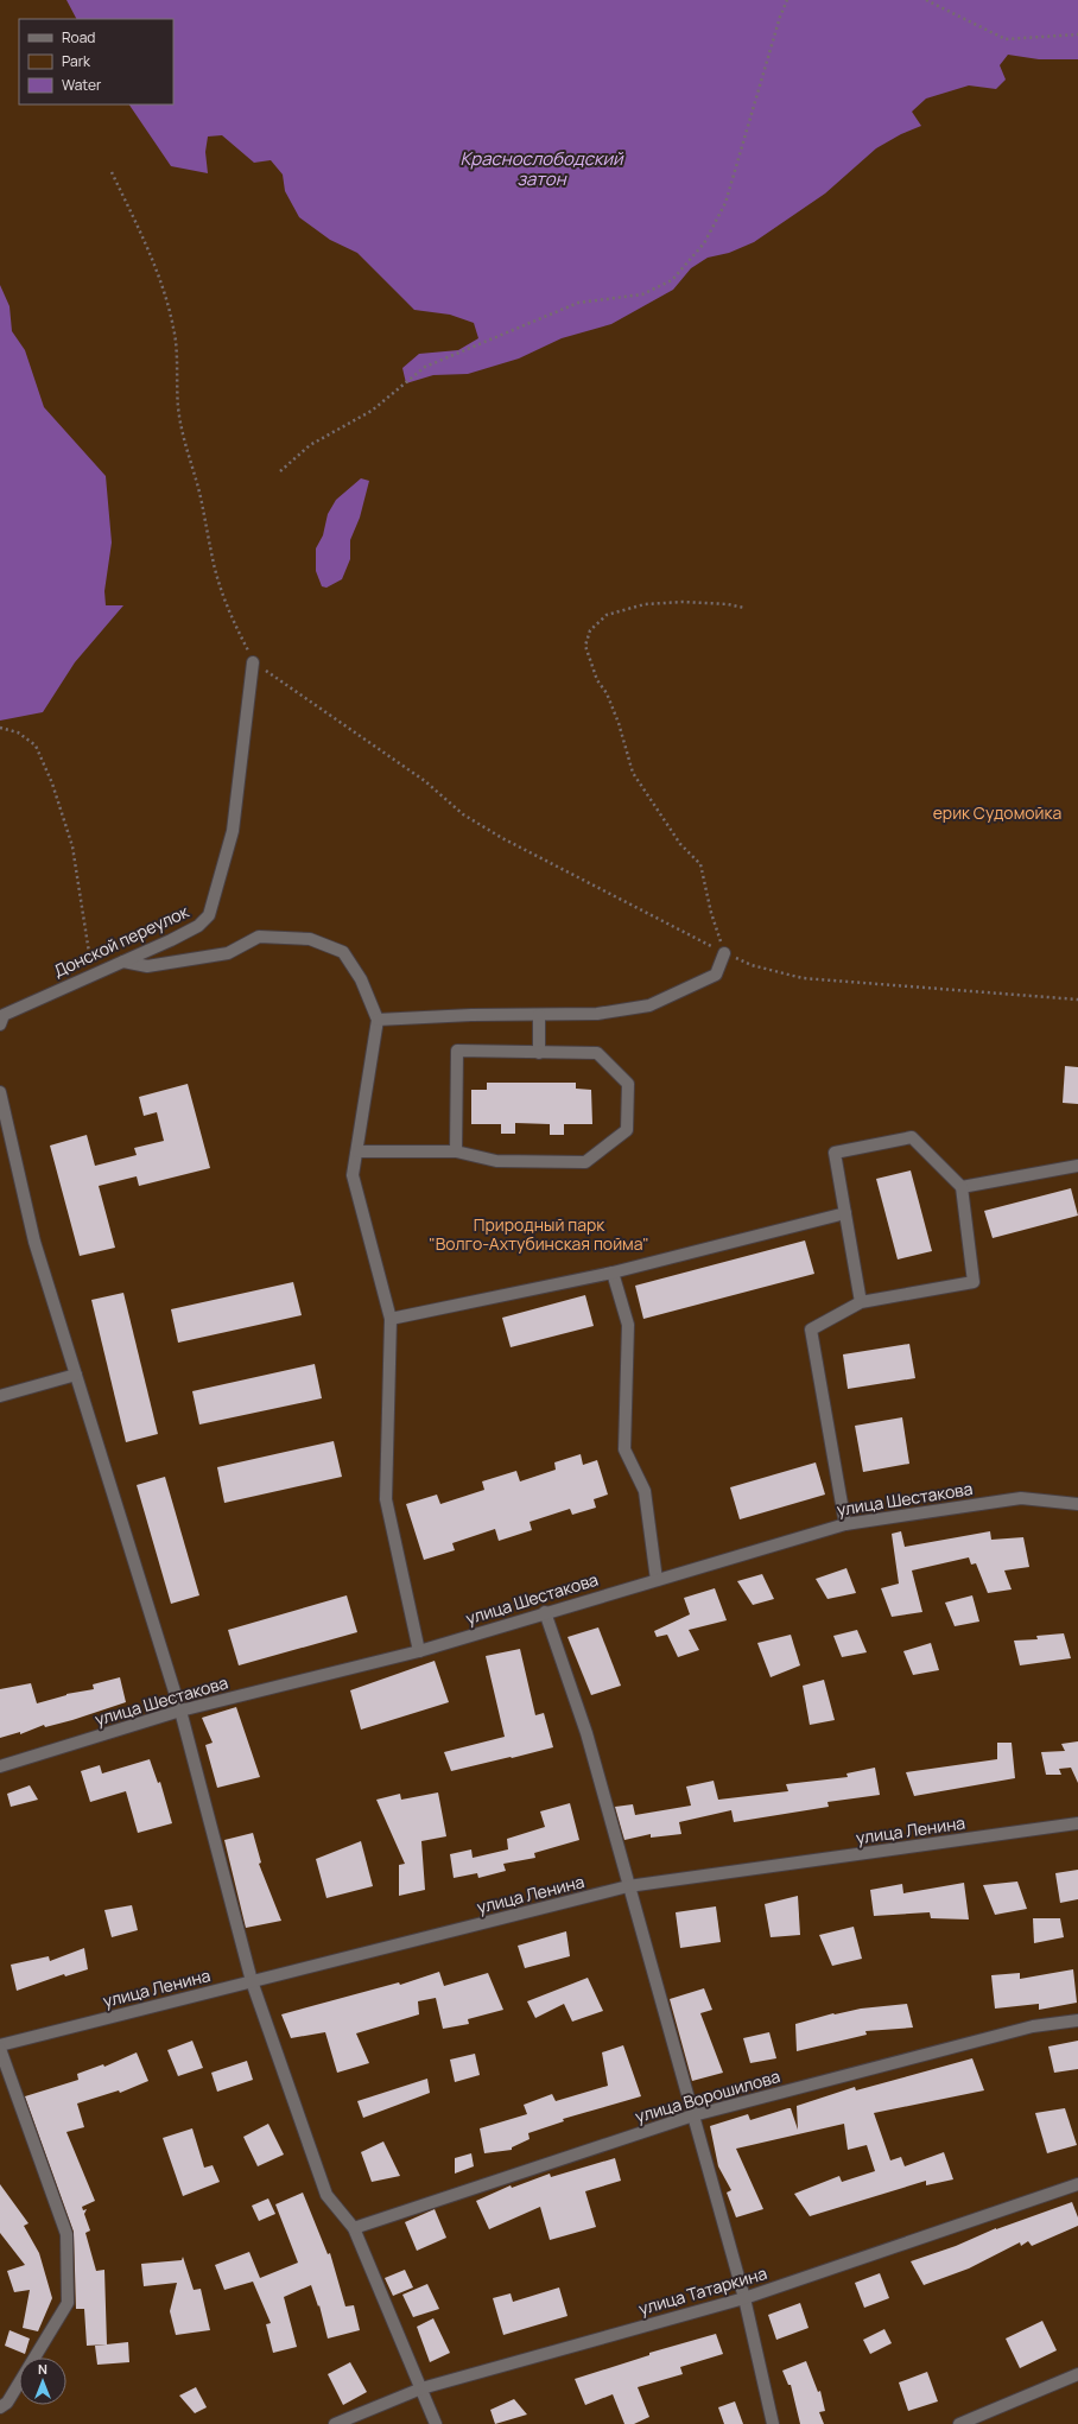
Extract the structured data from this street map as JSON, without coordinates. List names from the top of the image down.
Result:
{
  "streets": {
    "street": [
      "Донской переулок",
      "улица Шестакова",
      "улица Ленина",
      "улица Ворошилова",
      "улица Татаркина"
    ]
  },
  "water": ["Краснослободский затон"],
  "parks": ["ерик Судомойка", "Природный парк \"Волго-Ахтубинская пойма\""],
  "legend": ["Road", "Park", "Water"],
  "north": "top"
}
